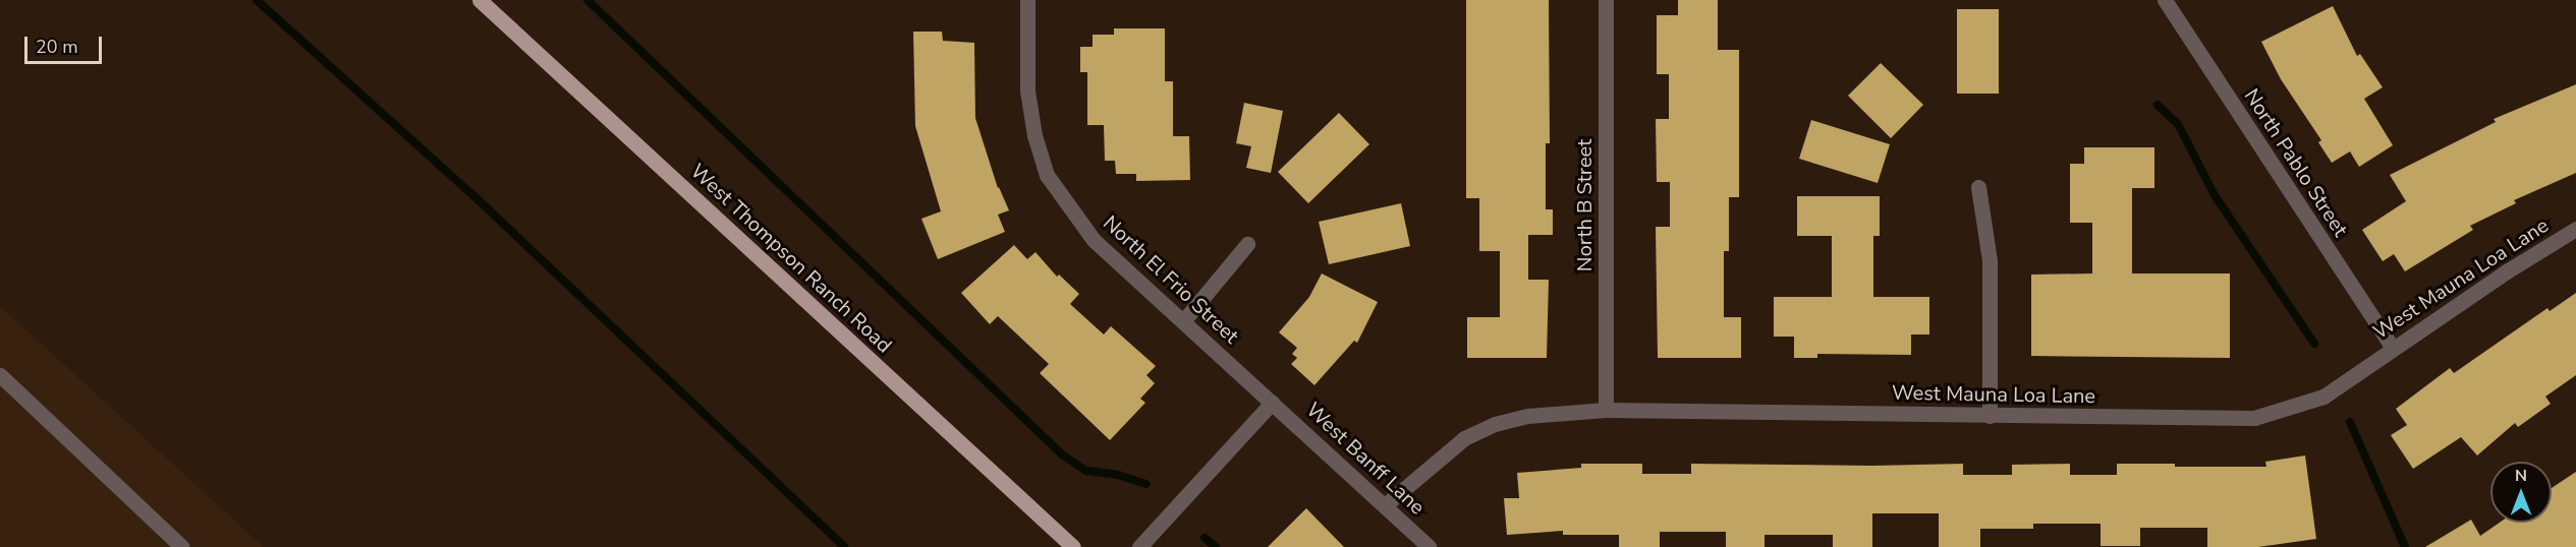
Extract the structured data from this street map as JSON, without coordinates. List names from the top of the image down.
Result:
{
  "streets": {
    "main road": ["West Thompson Ranch Road"],
    "street": [
      "North Pablo Street",
      "North B Street",
      "West Mauna Loa Lane",
      "North El Frio Street",
      "West Banff Lane"
    ]
  },
  "crossings": [
    ["North Pablo Street", "West Mauna Loa Lane"],
    ["North B Street", "West Mauna Loa Lane"],
    ["West Mauna Loa Lane", "West Banff Lane"],
    ["North El Frio Street", "West Banff Lane"]
  ],
  "scale_bar": "20 m",
  "north": "top"
}
